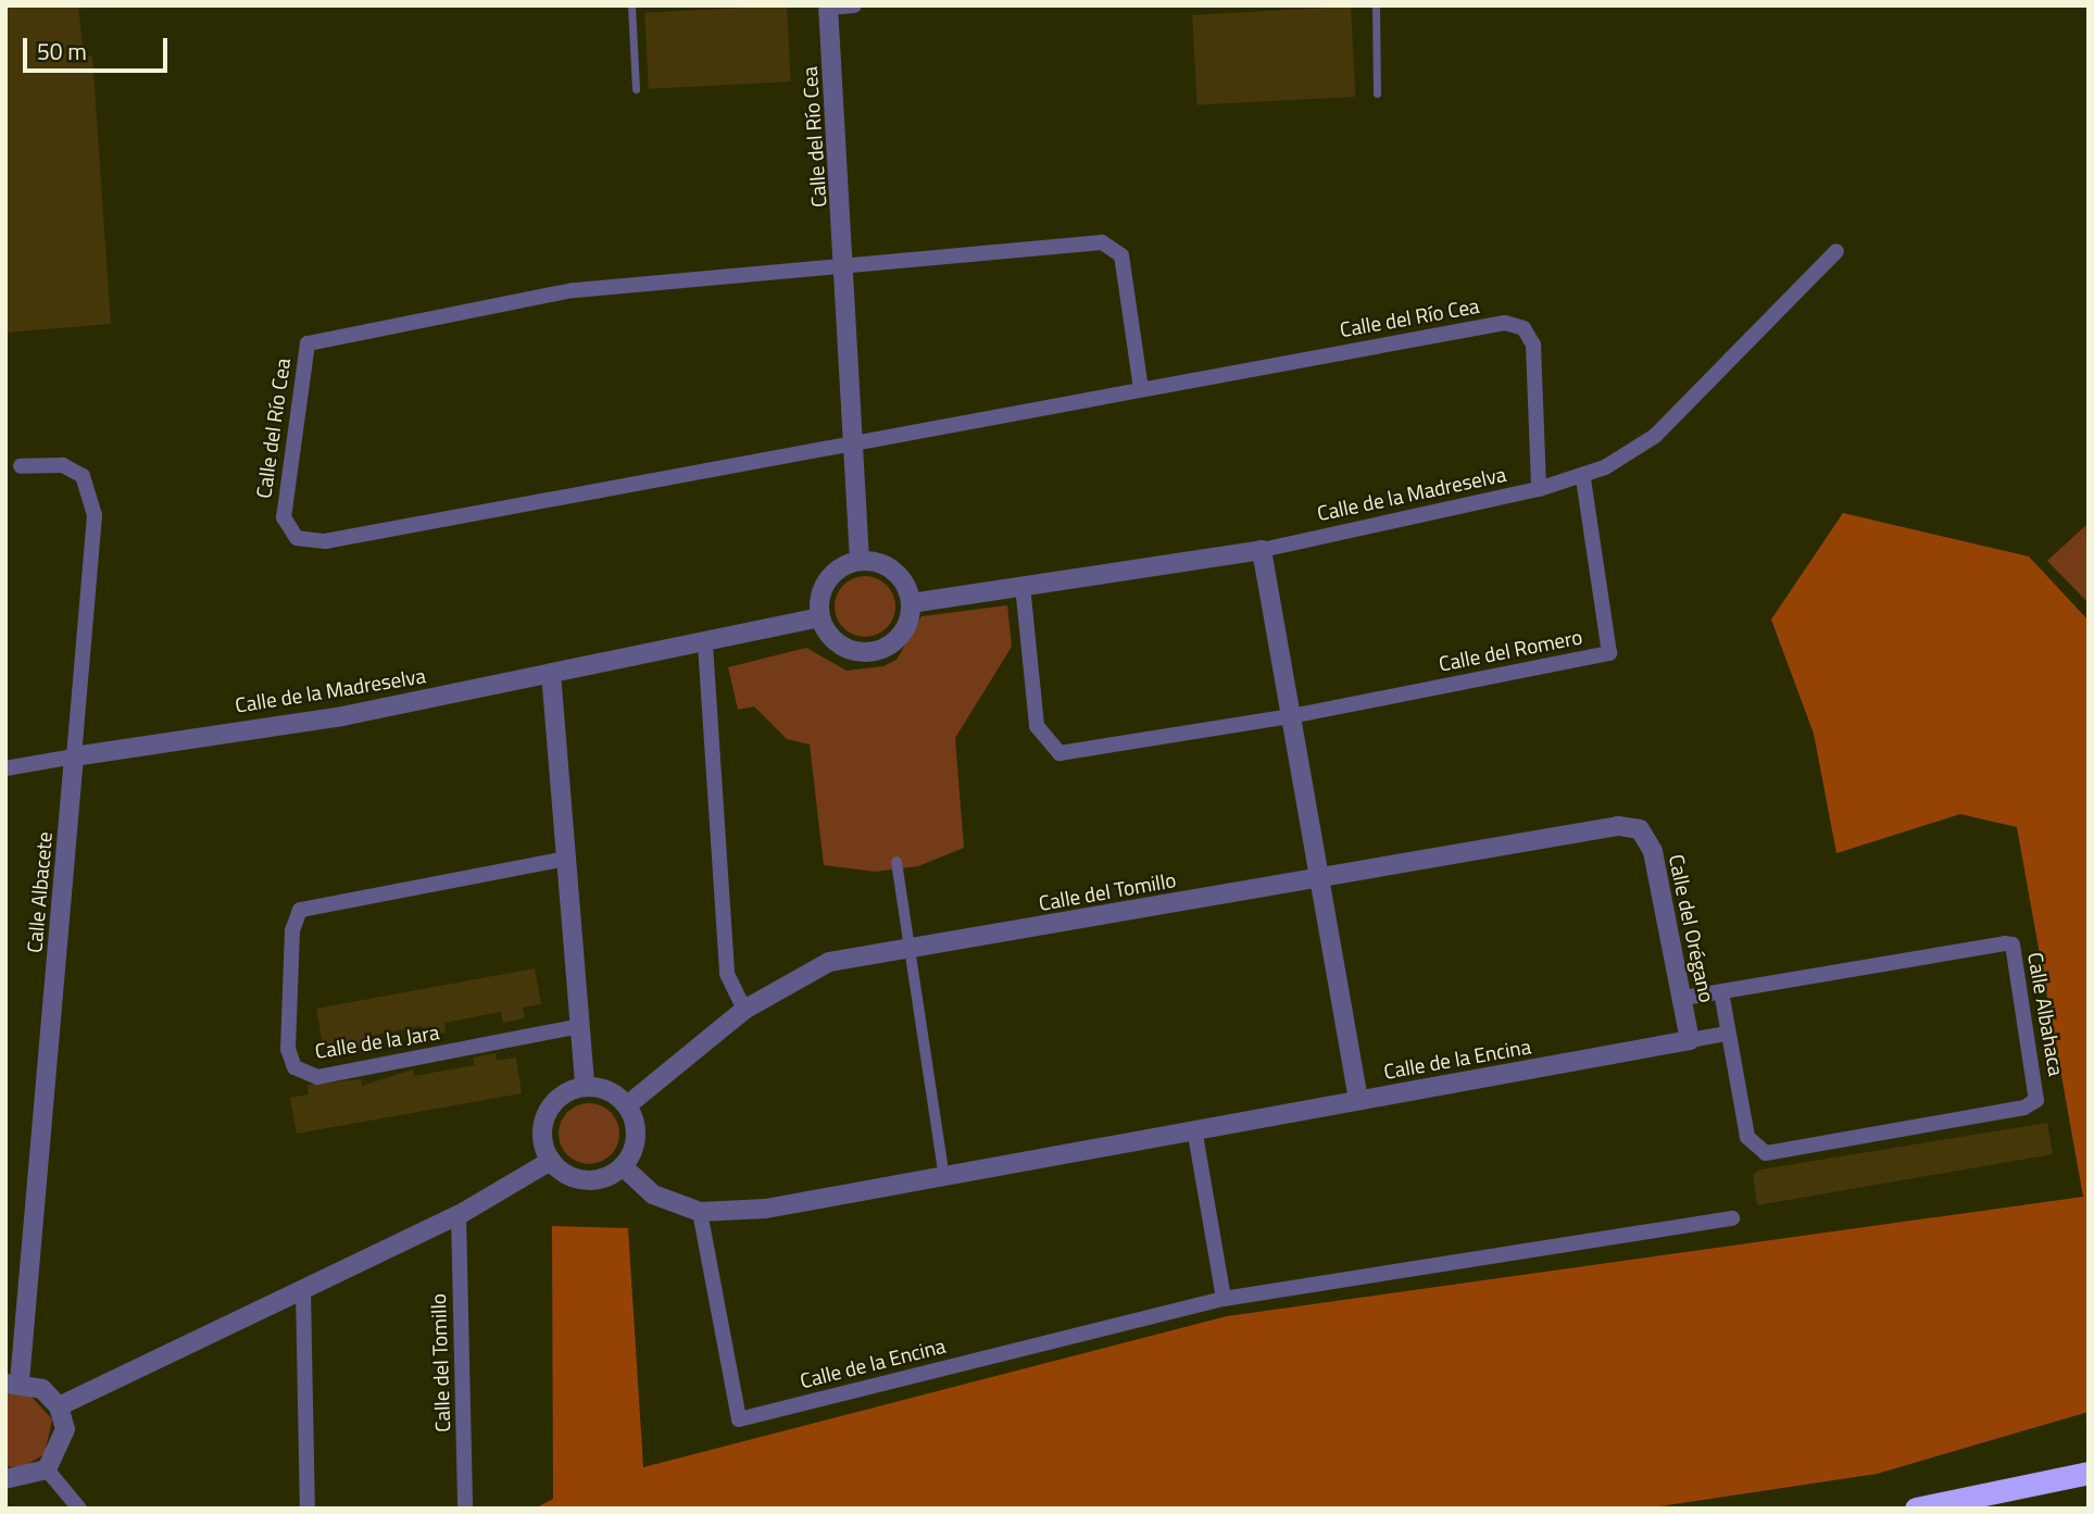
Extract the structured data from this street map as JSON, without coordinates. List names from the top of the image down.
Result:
{
  "streets": {
    "street": [
      "Calle del Río Cea",
      "Calle de la Madreselva",
      "Calle del Romero",
      "Calle del Tomillo",
      "Calle Albacete",
      "Calle del Orégano",
      "Calle Albahaca",
      "Calle de la Jara",
      "Calle de la Encina"
    ]
  },
  "crossings": [
    ["Calle del Río Cea", "Calle de la Madreselva"],
    ["Calle de la Madreselva", "Calle del Romero"],
    ["Calle de la Madreselva", "Calle Albacete"],
    ["Calle del Tomillo", "Calle del Orégano"],
    ["Calle del Tomillo", "Calle de la Encina"],
    ["Calle del Orégano", "Calle Albahaca"],
    ["Calle del Orégano", "Calle de la Encina"]
  ],
  "scale_bar": "50 m"
}
